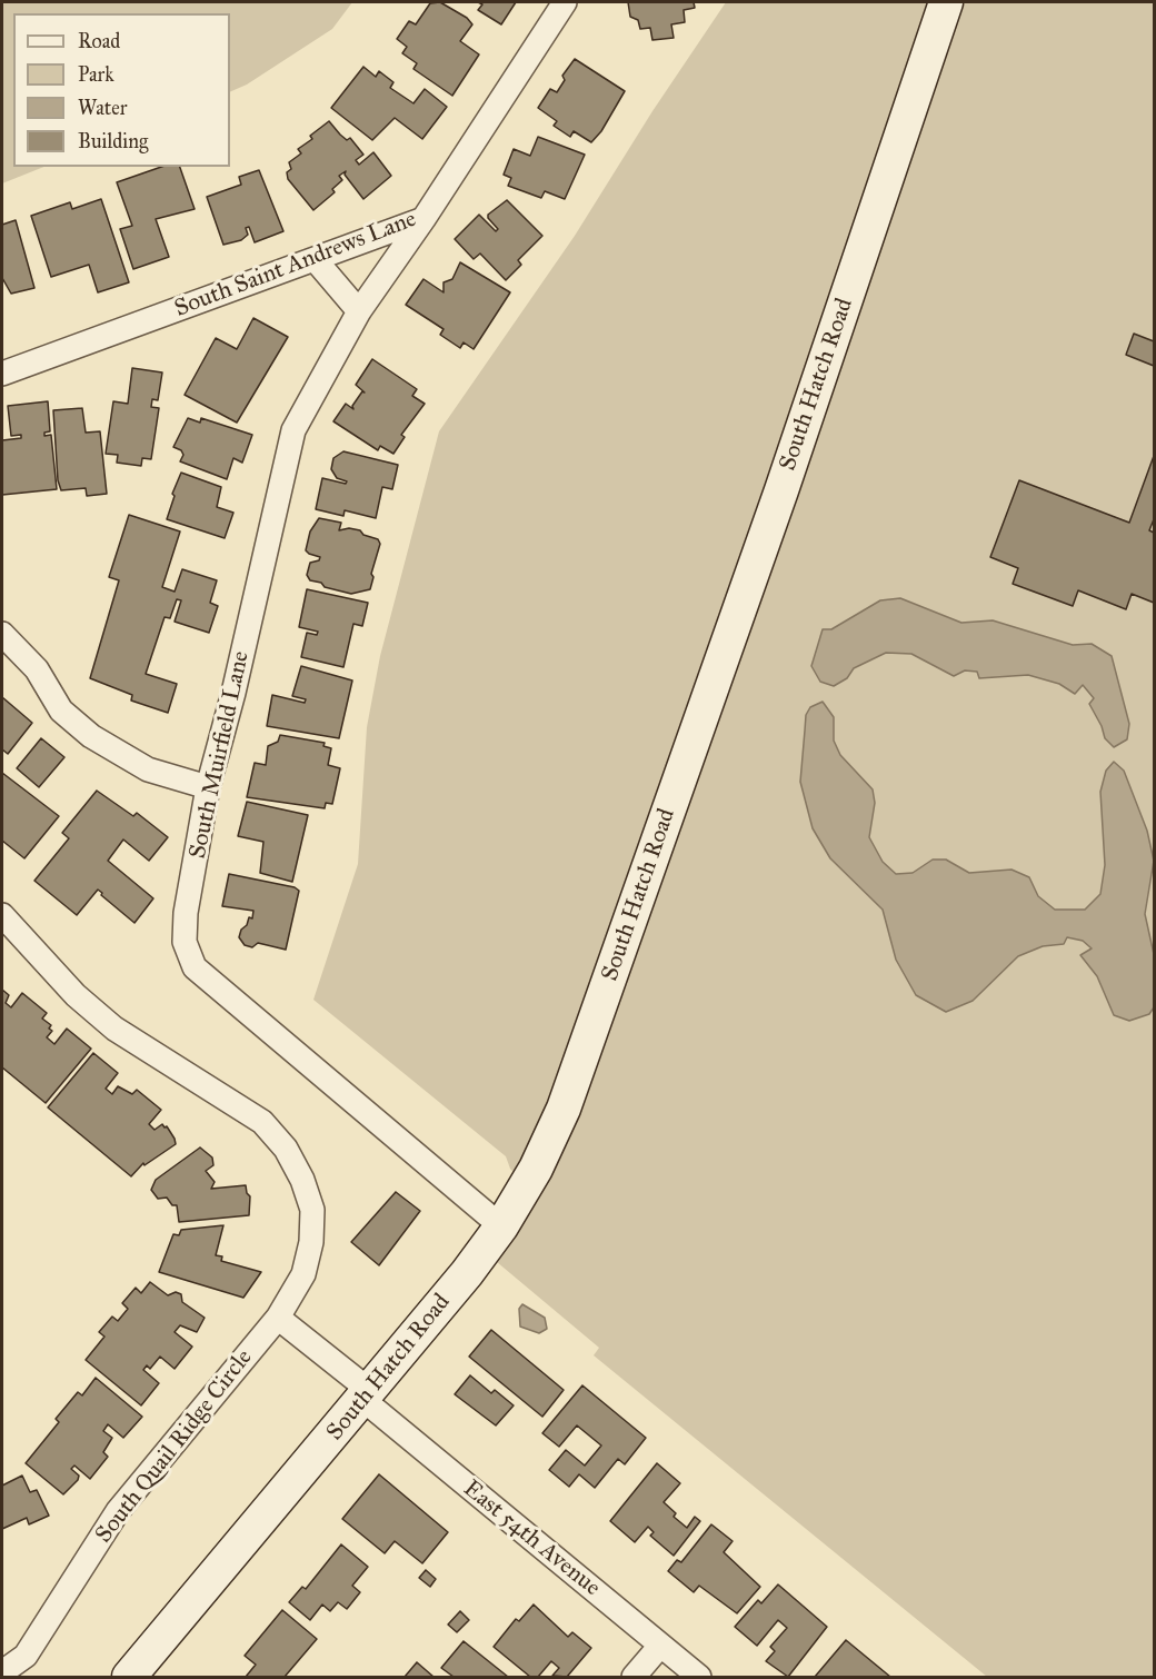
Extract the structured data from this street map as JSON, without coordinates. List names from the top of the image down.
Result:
{
  "streets": {
    "main road": ["South Hatch Road"],
    "street": [
      "South Saint Andrews Lane",
      "South Muirfield Lane",
      "South Quail Ridge Circle",
      "East 54th Avenue"
    ]
  },
  "crossings": [
    ["South Saint Andrews Lane", "South Muirfield Lane"],
    ["South Hatch Road", "South Muirfield Lane"],
    ["South Hatch Road", "East 54th Avenue"],
    ["South Quail Ridge Circle", "East 54th Avenue"]
  ],
  "legend": [
    "Road",
    "Park",
    "Water",
    "Building"
  ]
}
